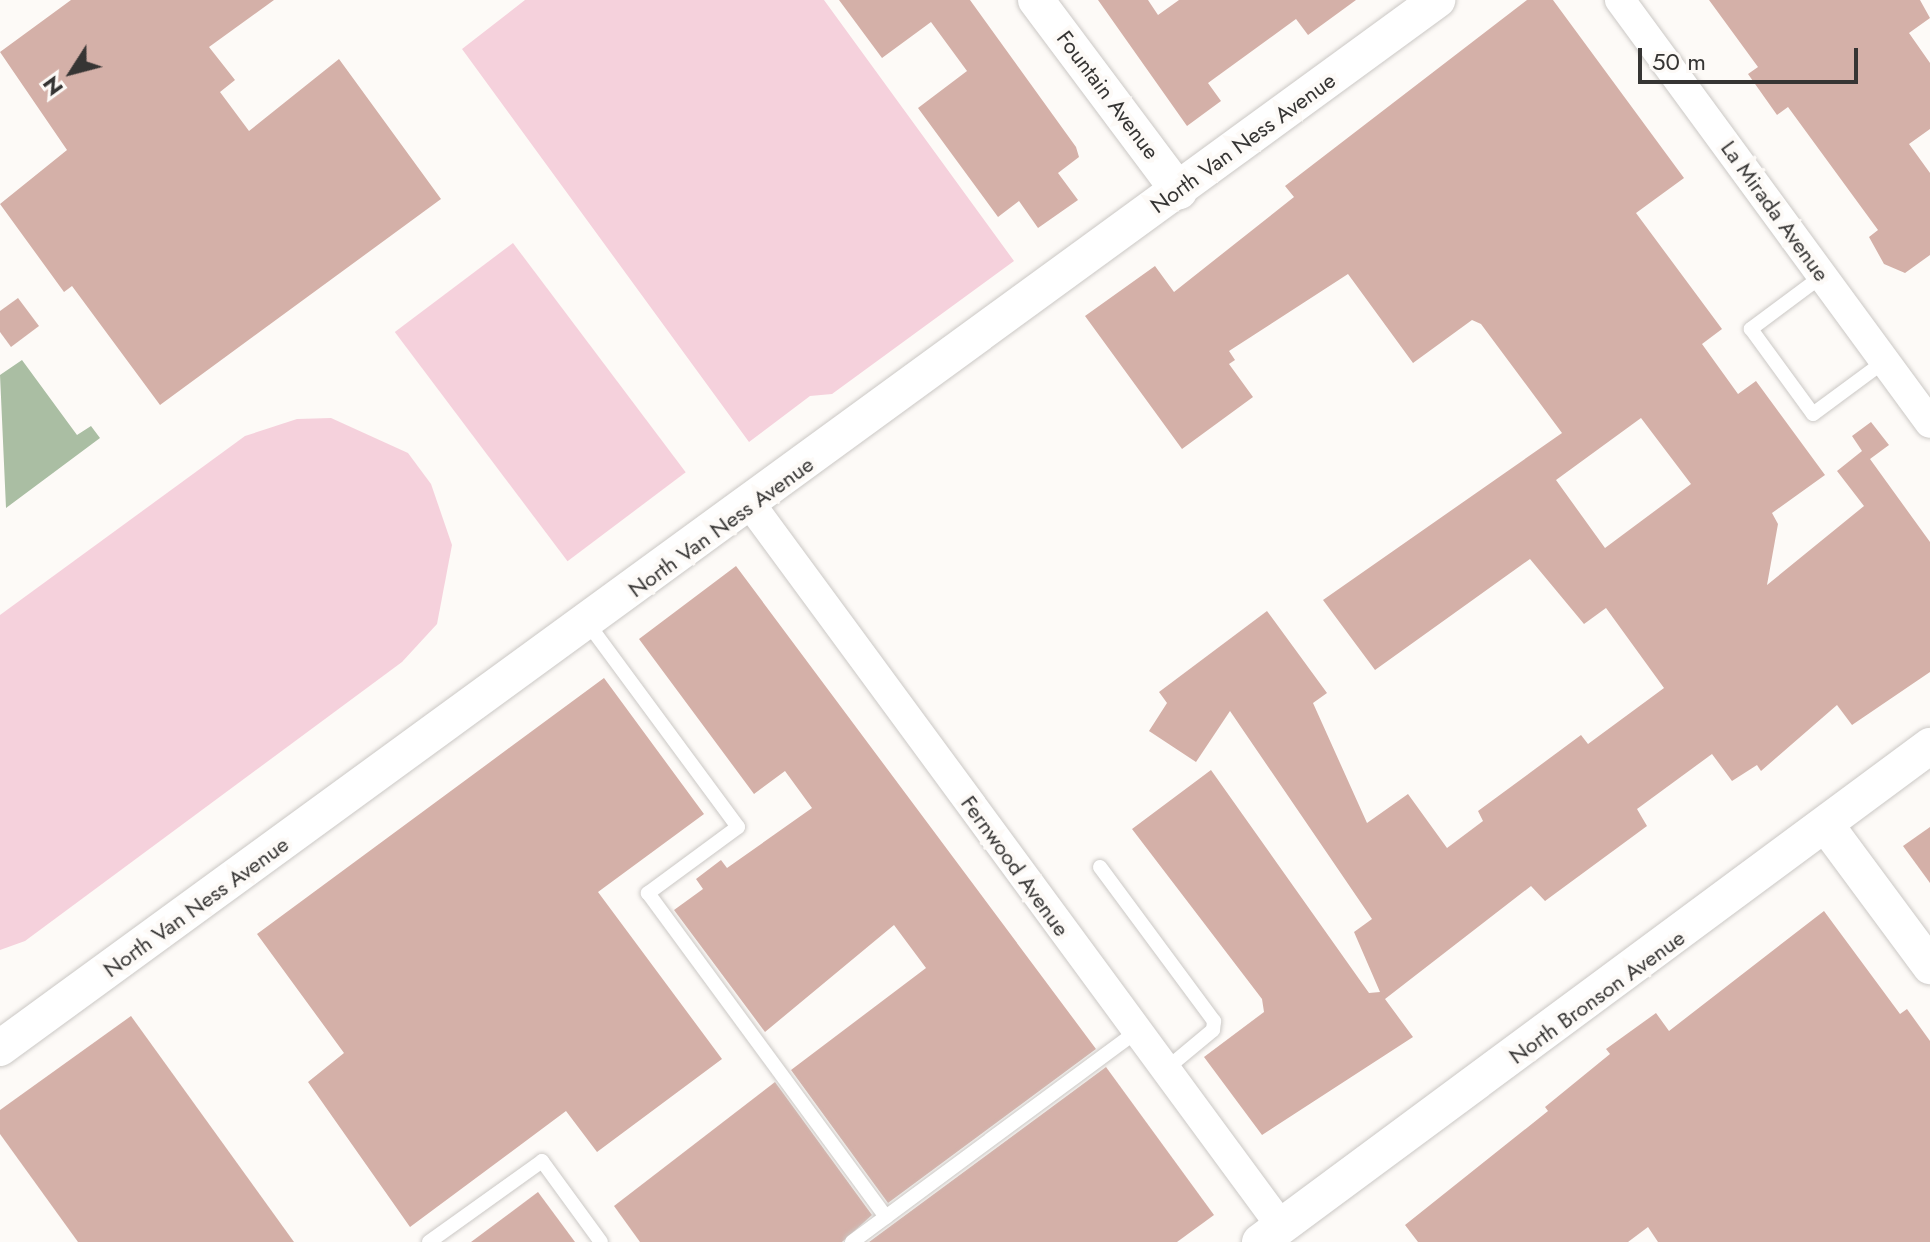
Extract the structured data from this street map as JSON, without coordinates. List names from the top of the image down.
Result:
{
  "streets": {
    "street": [
      "Fountain Avenue",
      "North Van Ness Avenue",
      "La Mirada Avenue",
      "Fernwood Avenue",
      "North Bronson Avenue"
    ]
  },
  "crossings": [
    ["Fountain Avenue", "North Van Ness Avenue"],
    ["North Van Ness Avenue", "Fernwood Avenue"],
    ["Fernwood Avenue", "North Bronson Avenue"]
  ],
  "scale_bar": "50 m",
  "north": "bottom left"
}
